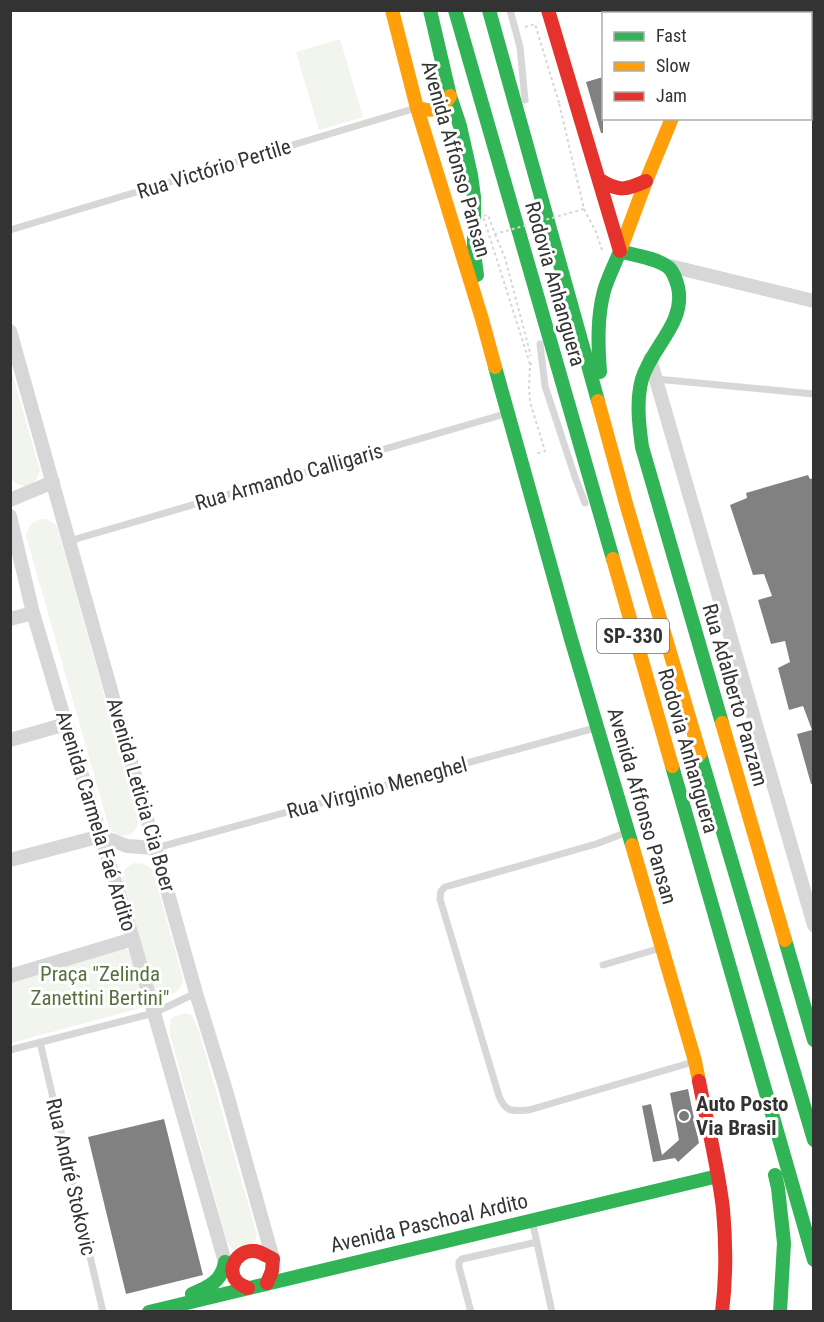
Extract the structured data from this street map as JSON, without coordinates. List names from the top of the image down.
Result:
{
  "streets": {
    "main road": [
      "Avenida Affonso Pansan",
      "Rodovia Anhanguera",
      "SP-330",
      "Rua Adalberto Panzam",
      "Avenida Paschoal Ardito"
    ],
    "street": ["Avenida Leticia Cia Boer", "Avenida Carmela Faé Ardito"],
    "lane": [
      "Rua Victório Pertile",
      "Rua Armando Calligaris",
      "Rua Virginio Meneghel",
      "Rua André Stokovic"
    ]
  },
  "crossings": [
    ["Avenida Affonso Pansan", "Rua Victório Pertile"],
    ["Avenida Affonso Pansan", "Rua Armando Calligaris"],
    ["Avenida Affonso Pansan", "Rua Virginio Meneghel"],
    ["Avenida Affonso Pansan", "Avenida Paschoal Ardito"],
    ["Rua Armando Calligaris", "Avenida Leticia Cia Boer"],
    ["Rua Virginio Meneghel", "Avenida Leticia Cia Boer"],
    ["Avenida Leticia Cia Boer", "Avenida Carmela Faé Ardito"],
    ["Avenida Leticia Cia Boer", "Avenida Paschoal Ardito"],
    ["Avenida Carmela Faé Ardito", "Avenida Paschoal Ardito"]
  ],
  "parks": ["Praça \"Zelinda Zanettini Bertini\""],
  "places": ["Auto Posto Via Brasil"],
  "legend": ["Fast", "Slow", "Jam"]
}
